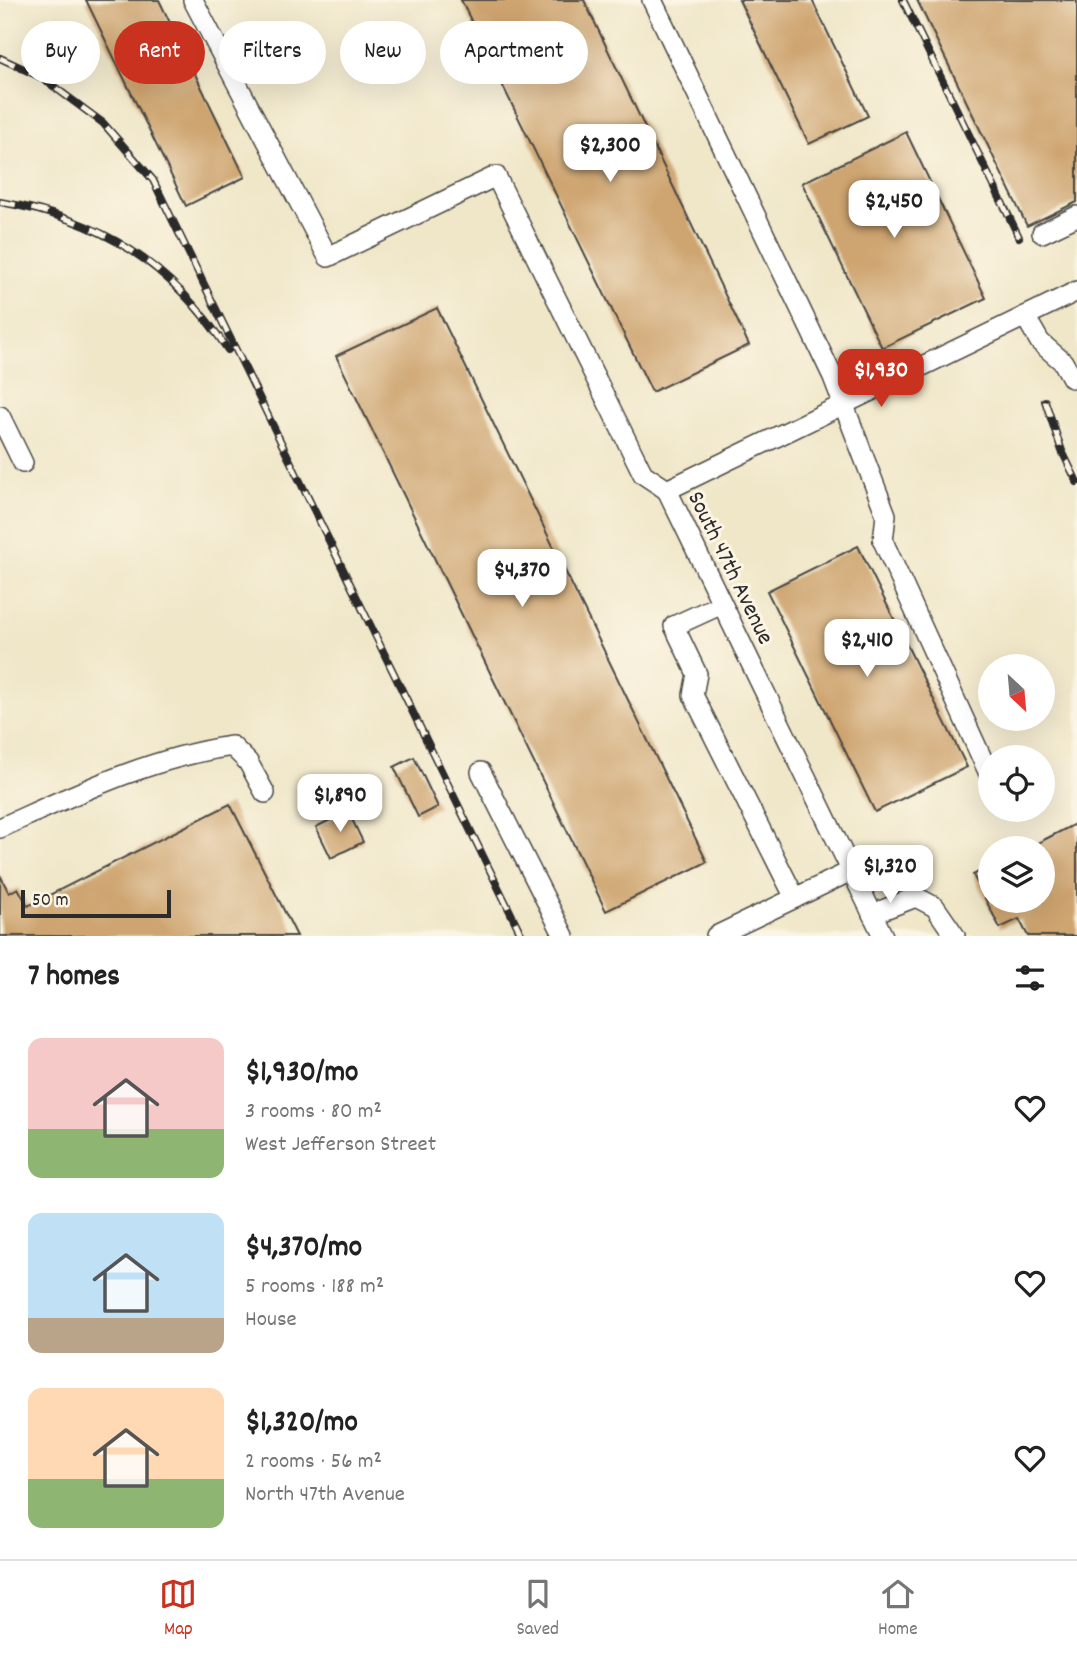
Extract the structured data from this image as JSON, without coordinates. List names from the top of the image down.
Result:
{
  "streets": {
    "street": ["South 47th Avenue"]
  },
  "scale_bar": "50 m",
  "north": "bottom right",
  "page": {
    "chip": [
      "Buy",
      "Rent",
      "Filters",
      "New",
      "Apartment"
    ],
    "price": [
      "$2,300",
      "$2,450",
      "$1,930",
      "$4,370",
      "$2,410",
      "$1,890",
      "$1,320"
    ],
    "scale": "50 m",
    "heading": "7 homes",
    "list": [
      {
        "name": "$1,930/mo",
        "note": "3 rooms · 80 m² · West Jefferson Street"
      },
      {
        "name": "$4,370/mo",
        "note": "5 rooms · 188 m² · House"
      },
      {
        "name": "$1,320/mo",
        "note": "2 rooms · 56 m² · North 47th Avenue"
      }
    ],
    "tabs": ["Map", "Saved", "Home"]
  }
}
